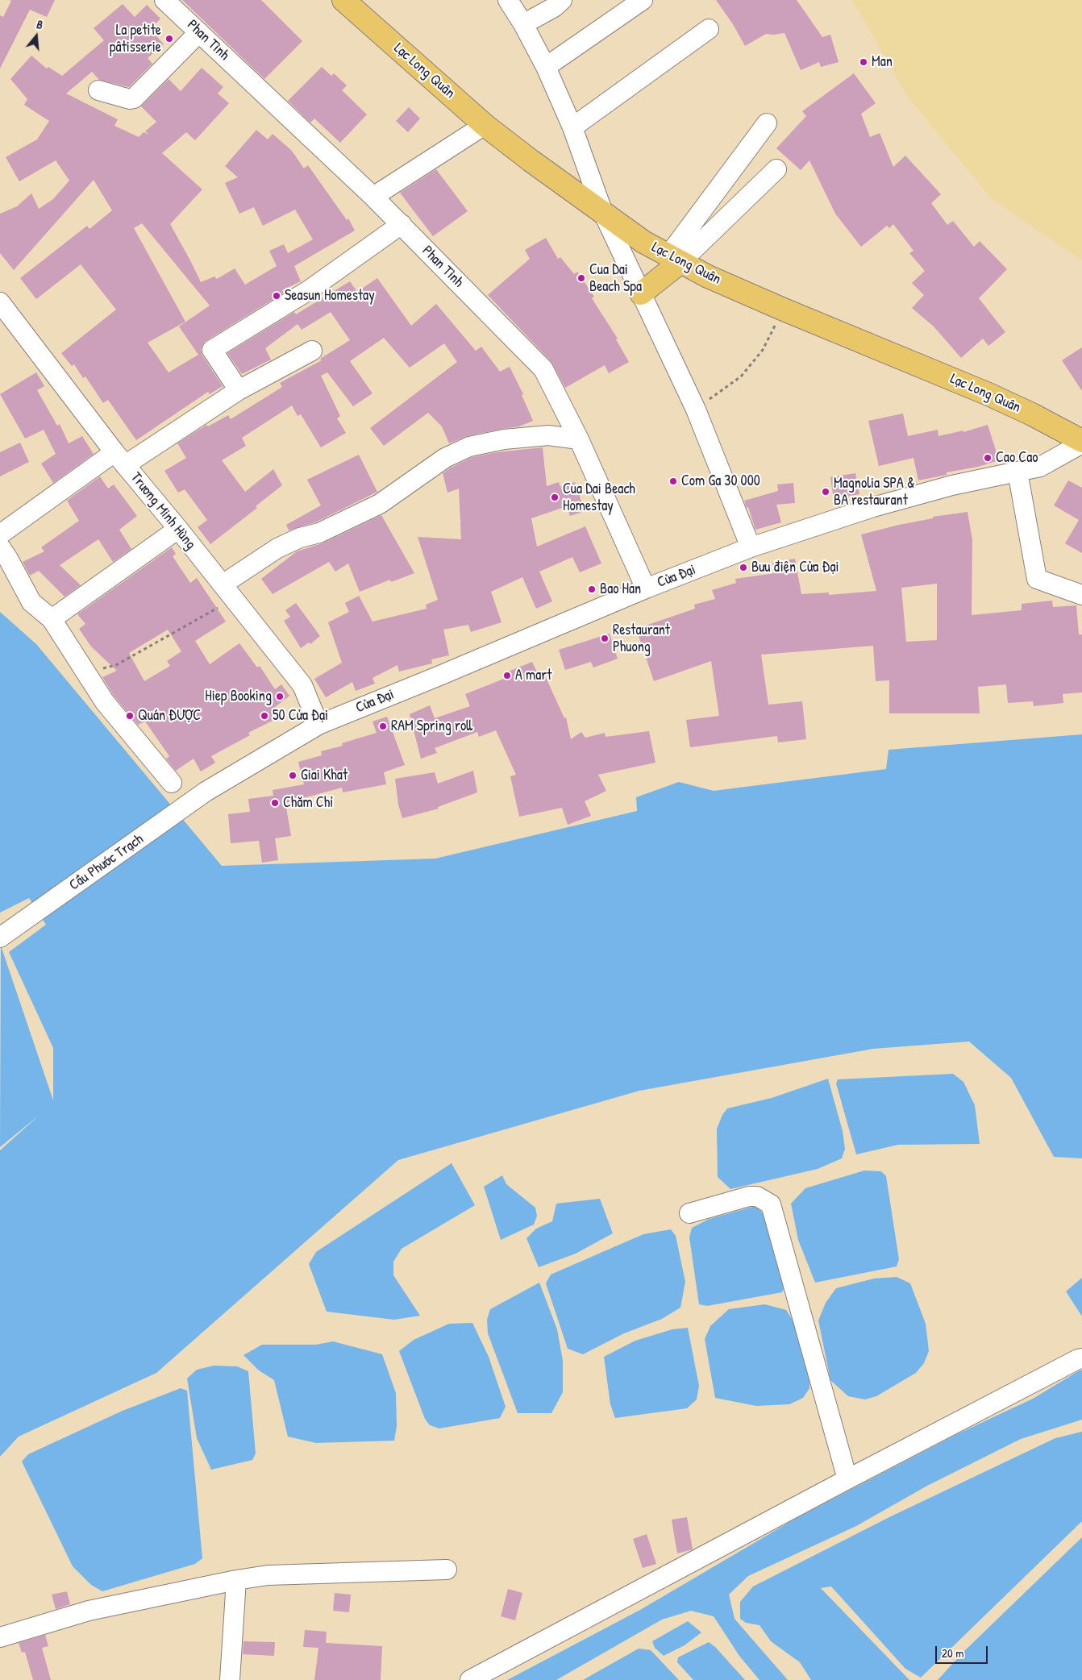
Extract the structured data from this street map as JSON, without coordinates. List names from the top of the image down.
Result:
{
  "streets": {
    "main road": ["Lạc Long Quân"],
    "street": [
      "Phan Tình",
      "Trương Minh Hùng",
      "Cửa Đại",
      "Cầu Phước Trạch"
    ]
  },
  "crossings": [
    ["Phan Tình", "Cửa Đại"],
    ["Lạc Long Quân", "Cửa Đại"],
    ["Trương Minh Hùng", "Cửa Đại"],
    ["Cửa Đại", "Cầu Phước Trạch"]
  ],
  "places": [
    "La petite pâtisserie",
    "Man",
    "Cua Dai Beach Spa",
    "Seasun Homestay",
    "Cao Cao",
    "Com Ga 30 000",
    "Magnolia SPA & BA restaurant",
    "Cua Dai Beach Homestay",
    "Bưu điện Cửa Đại",
    "Bao Han",
    "Restaurant Phuong",
    "A mart",
    "Hiep Booking",
    "Quán ĐƯỢC",
    "50 Cửa Đại",
    "RAM Spring roll",
    "Giai Khat",
    "Chăm Chỉ"
  ],
  "scale_bar": "20 m",
  "north": "top"
}
